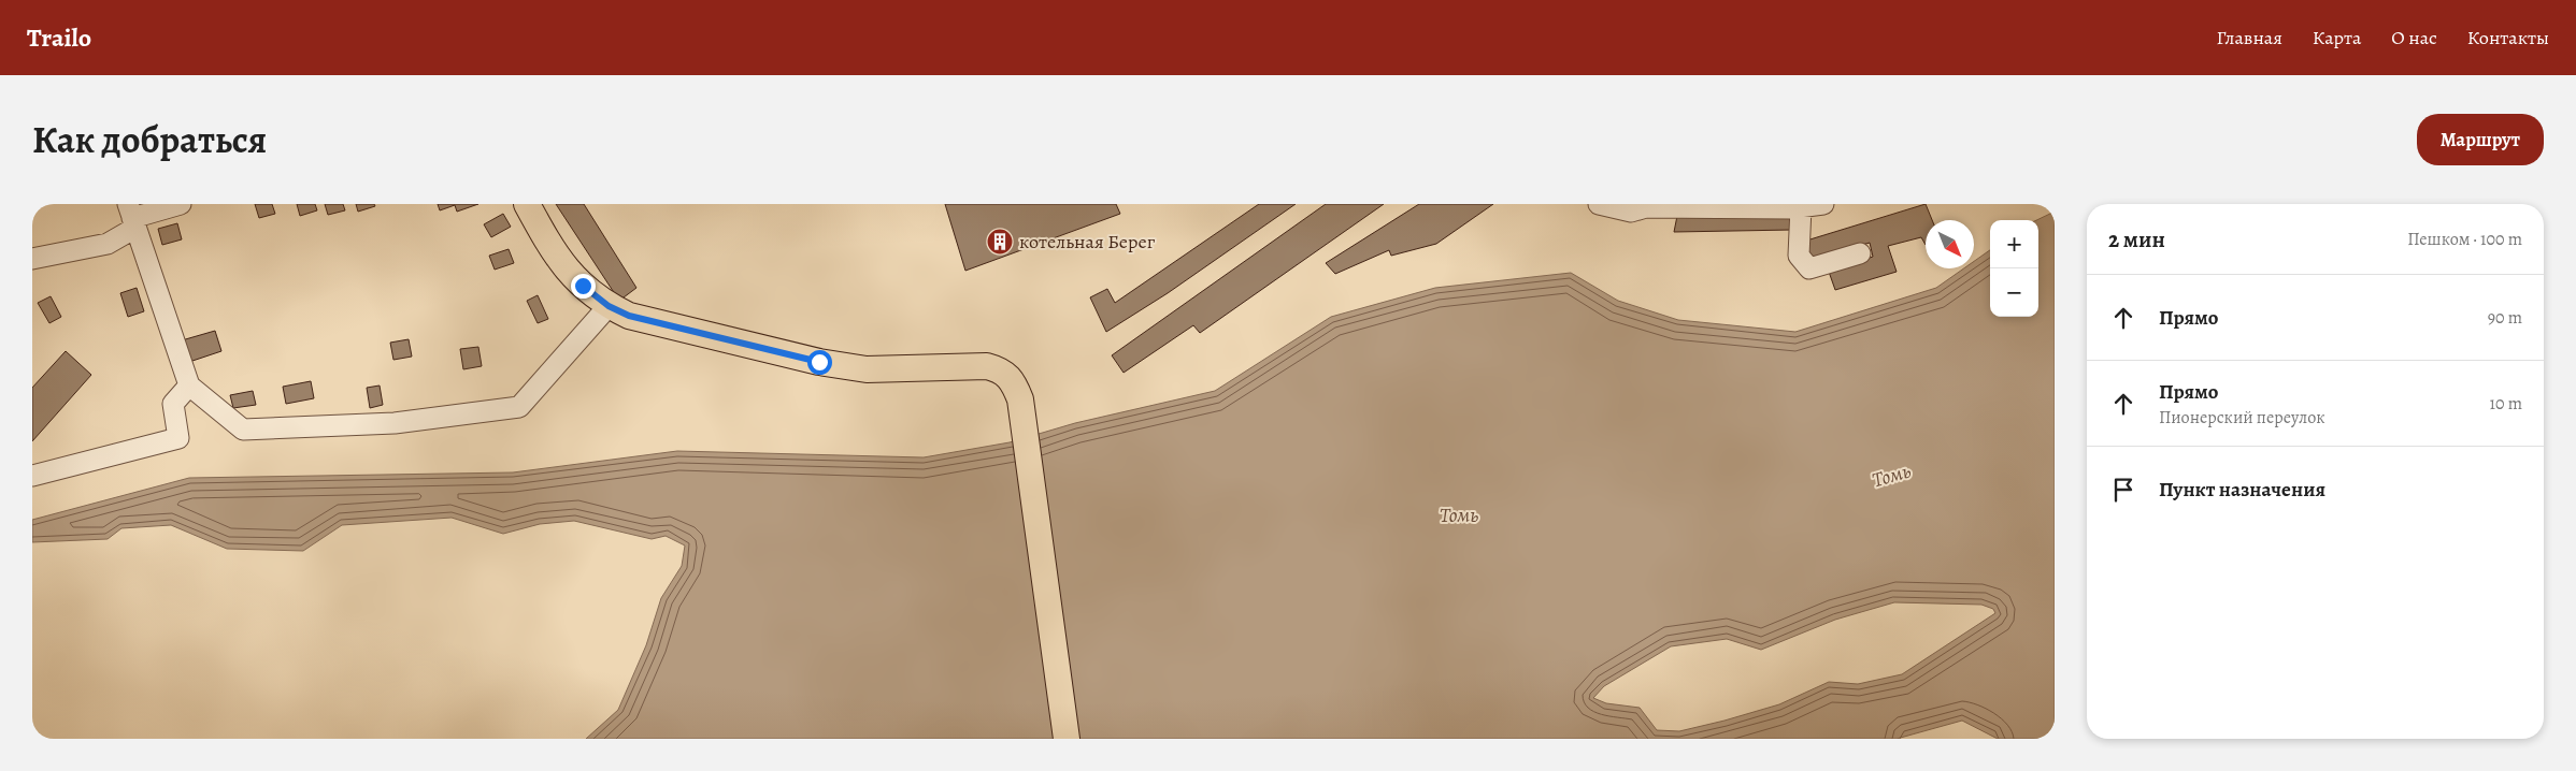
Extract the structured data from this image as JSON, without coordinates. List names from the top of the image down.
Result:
{
  "water": ["Томь"],
  "places": {
    "building": ["котельная Берег"]
  },
  "north": "bottom right",
  "page": {
    "header": "Trailo",
    "nav": [
      "Главная",
      "Карта",
      "О нас",
      "Контакты"
    ],
    "title": "Как добраться",
    "buttons": "Маршрут",
    "heading": ["2 мин", "Пешком · 100 m"],
    "map_buttons": ["+", "−"],
    "list": [
      ["Прямо", "90 m"],
      ["Прямо", "Пионерский переулок", "10 m"],
      "Пункт назначения"
    ]
  }
}
